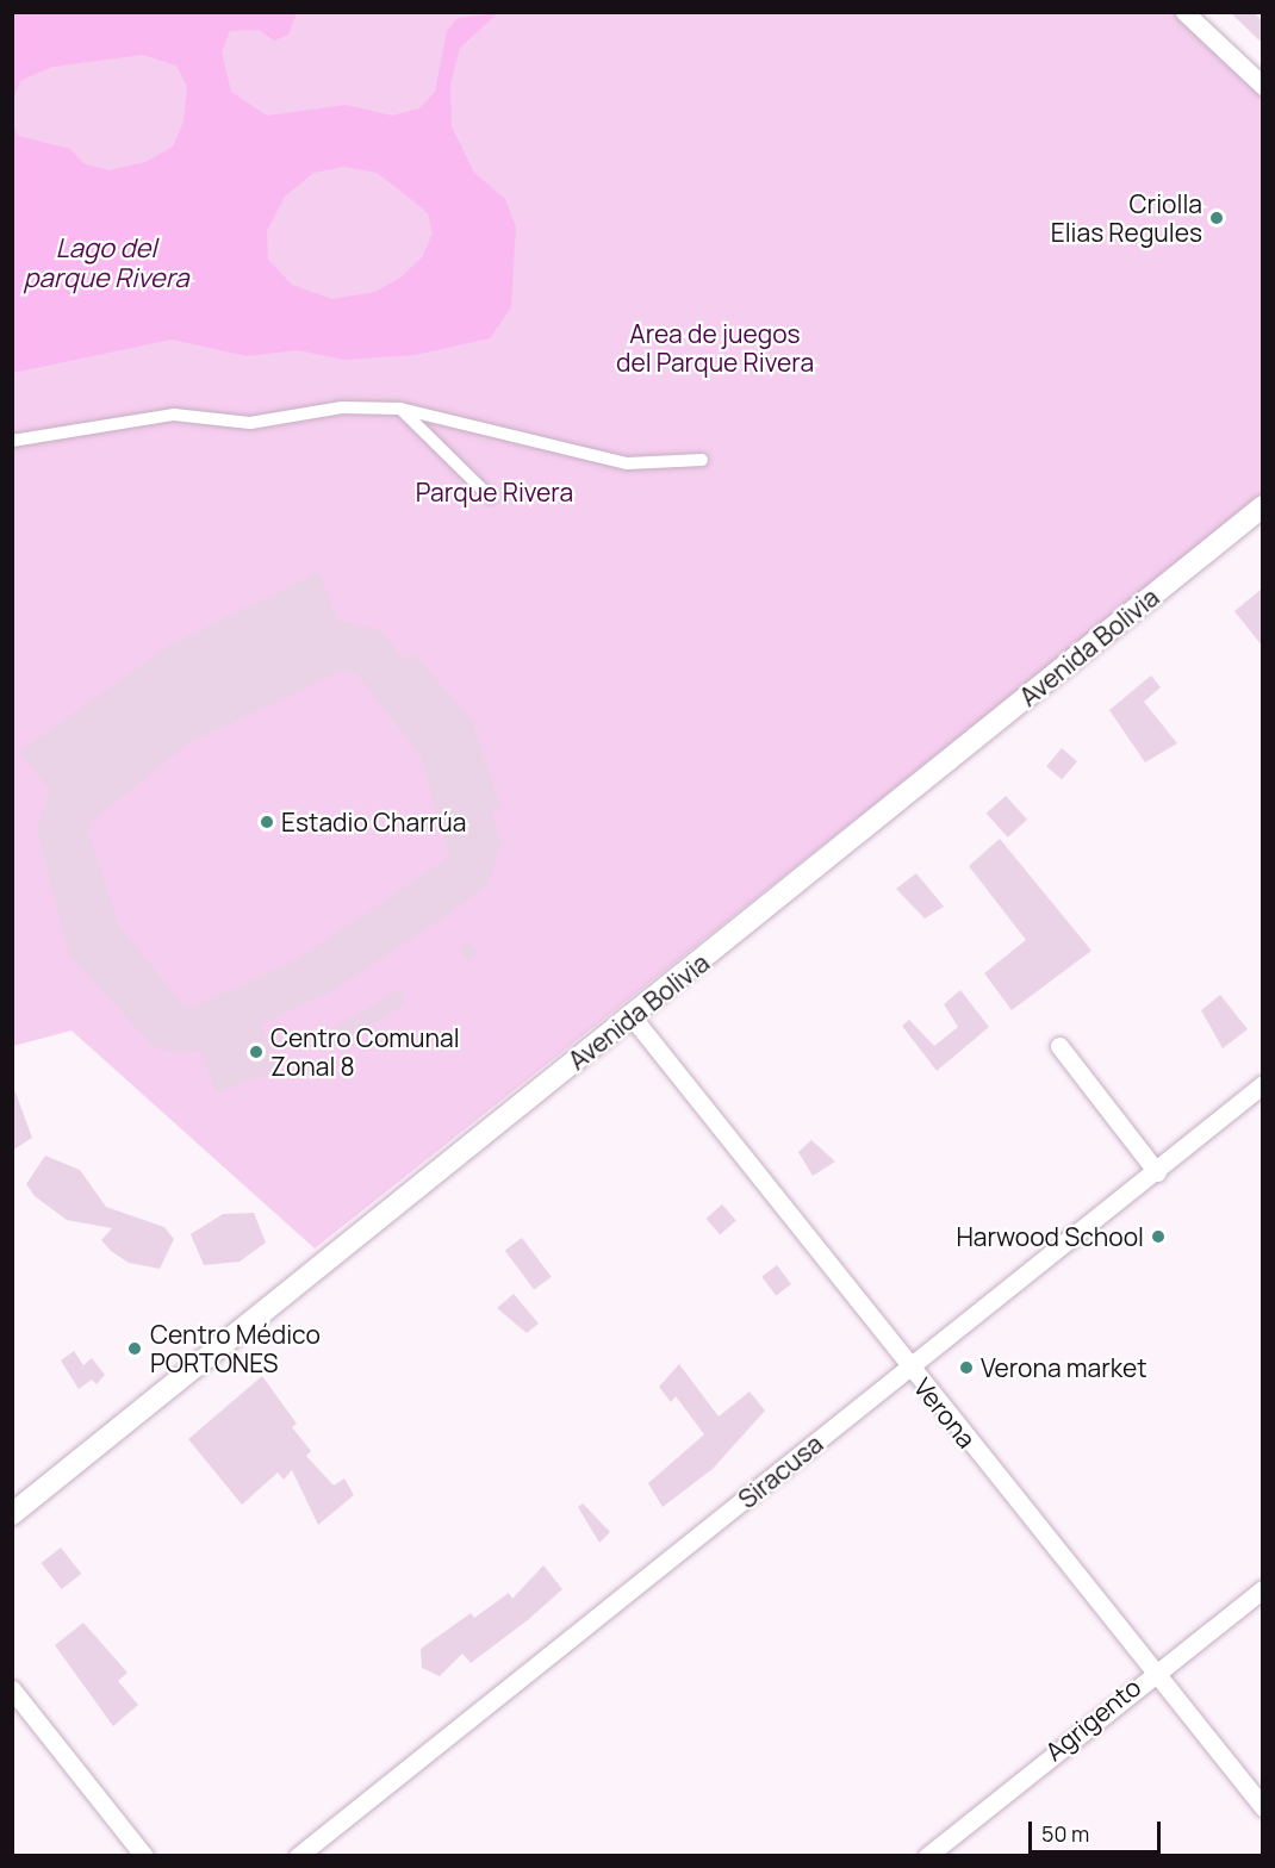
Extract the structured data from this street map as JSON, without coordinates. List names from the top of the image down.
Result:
{
  "streets": {
    "street": [
      "Avenida Bolivia",
      "Verona",
      "Siracusa",
      "Agrigento"
    ]
  },
  "crossings": [
    ["Avenida Bolivia", "Verona"],
    ["Verona", "Siracusa"],
    ["Verona", "Agrigento"]
  ],
  "water": ["Lago del parque Rivera"],
  "parks": ["Area de juegos del Parque Rivera", "Parque Rivera"],
  "places": [
    "Criolla Elias Regules",
    "Estadio Charrúa",
    "Centro Comunal Zonal 8",
    "Harwood School",
    "Centro Médico PORTONES",
    "Verona market"
  ],
  "scale_bar": "50 m"
}
